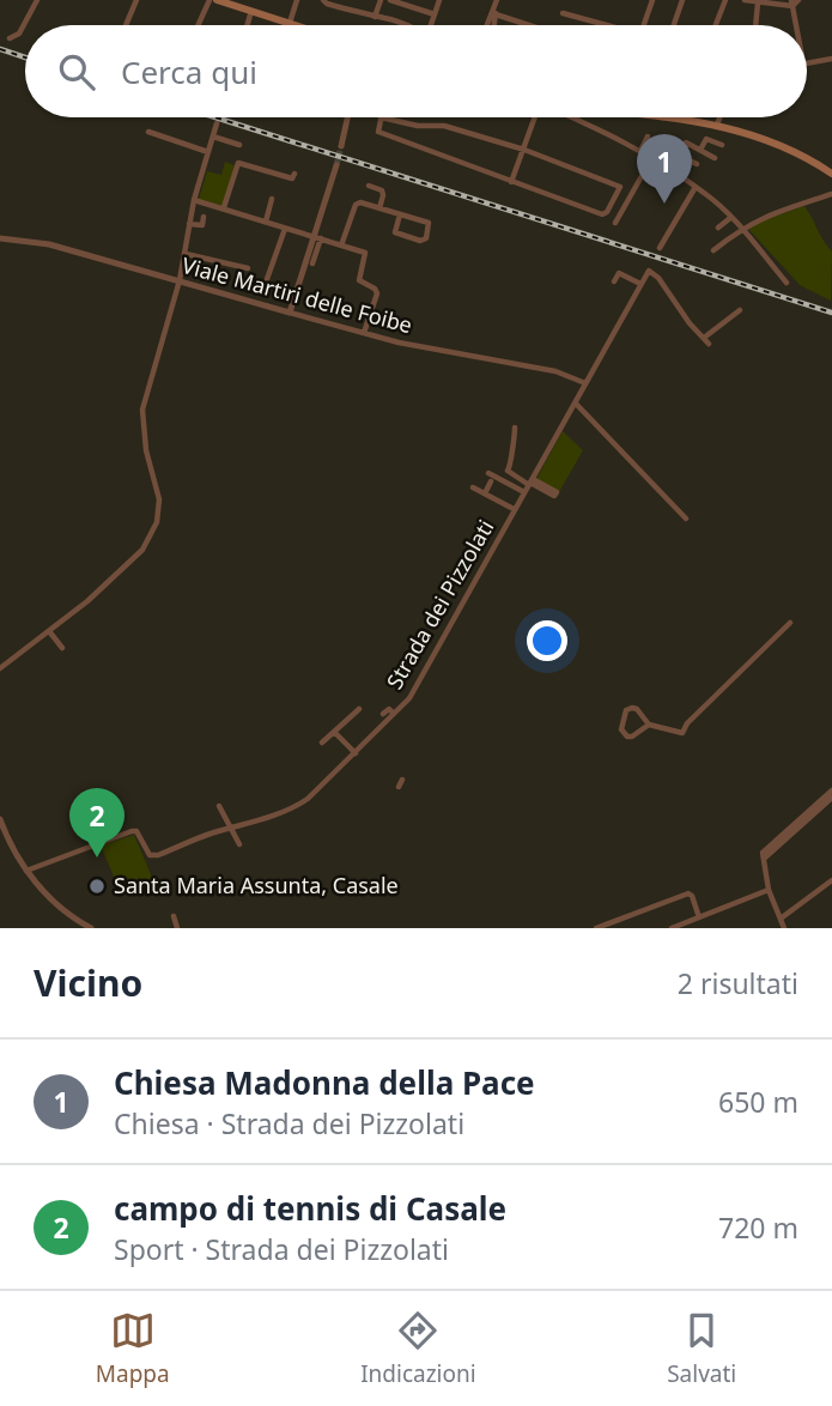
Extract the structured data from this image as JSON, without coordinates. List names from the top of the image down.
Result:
{
  "streets": {
    "street": ["Viale Martiri delle Foibe", "Strada dei Pizzolati"]
  },
  "crossings": [
    ["Viale Martiri delle Foibe", "Strada dei Pizzolati"]
  ],
  "places": ["Santa Maria Assunta, Casale"],
  "page": {
    "search": "Cerca qui",
    "pins": ["1", "2"],
    "heading": ["Vicino", "2 risultati"],
    "list": [
      {
        "mark": "1",
        "name": "Chiesa Madonna della Pace",
        "note": "Chiesa · Strada dei Pizzolati",
        "value": "650 m"
      },
      {
        "mark": "2",
        "name": "campo di tennis di Casale",
        "note": "Sport · Strada dei Pizzolati",
        "value": "720 m"
      }
    ],
    "nav": ["Mappa", "Indicazioni", "Salvati"]
  }
}
